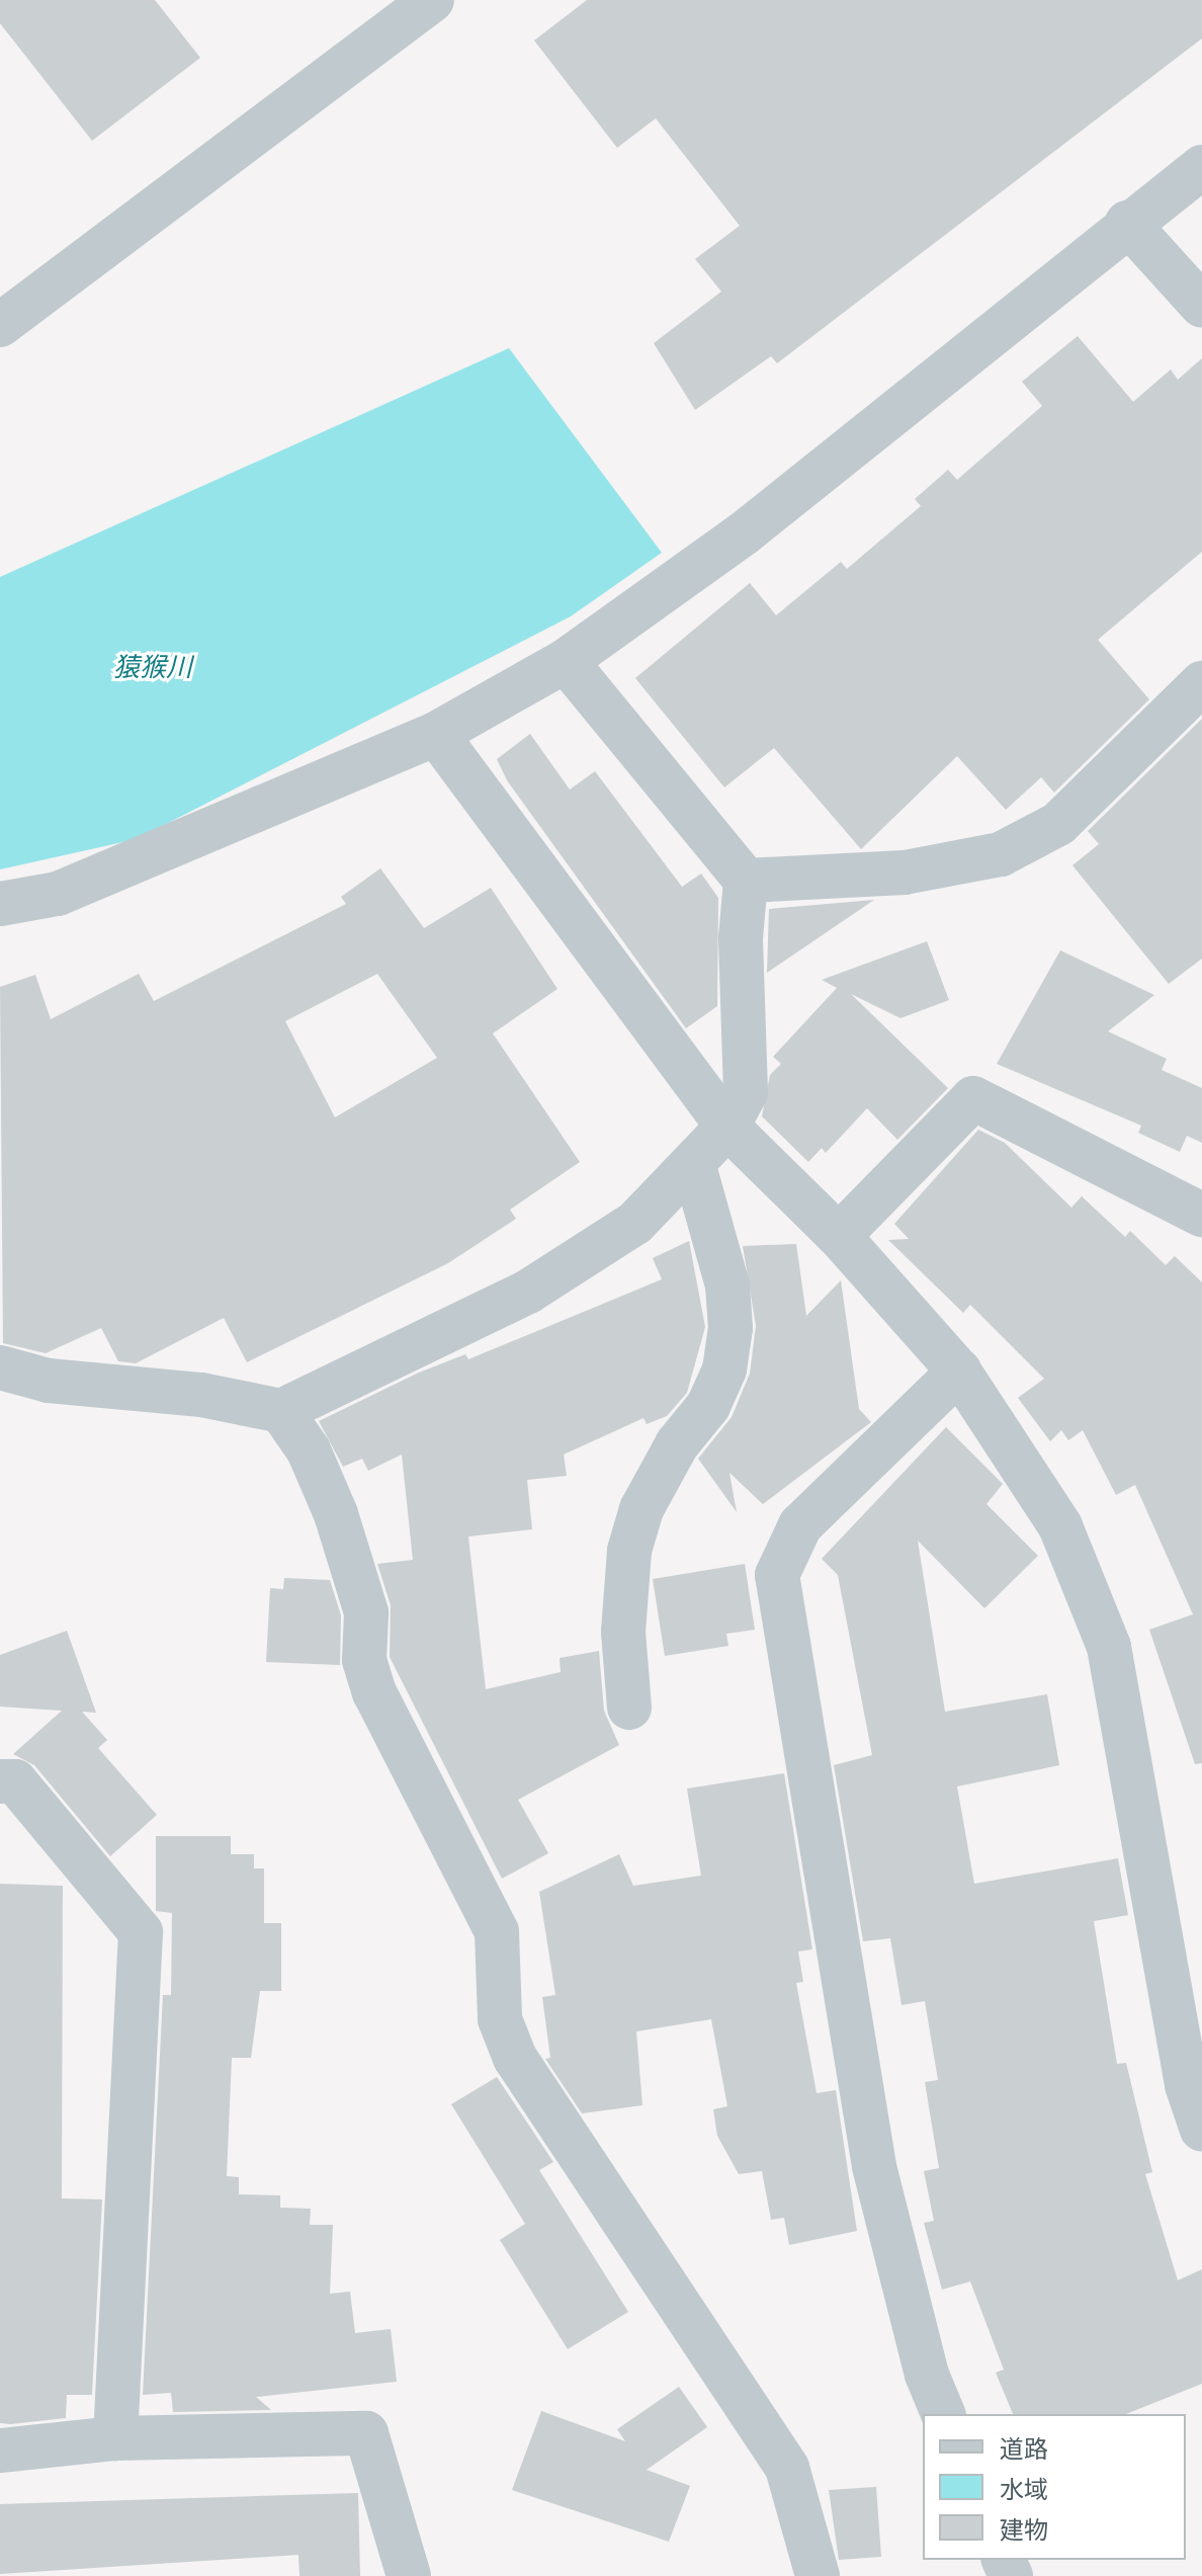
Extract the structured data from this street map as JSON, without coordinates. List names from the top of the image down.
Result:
{
  "water": ["猿猴川"],
  "legend": ["道路", "水域", "建物"]
}
